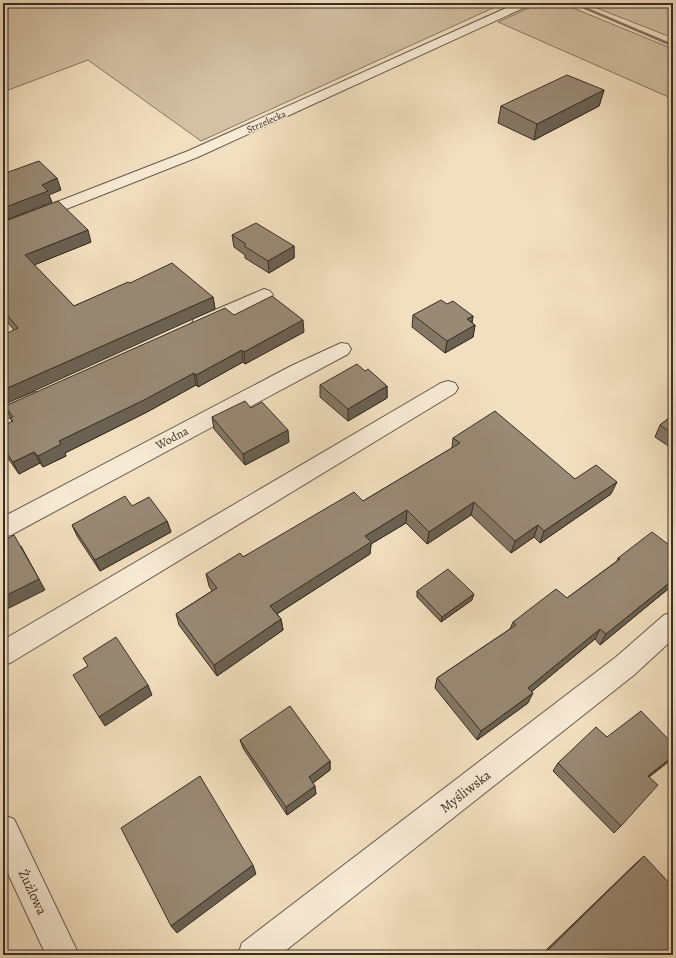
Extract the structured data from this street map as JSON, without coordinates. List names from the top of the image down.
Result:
{
  "streets": {
    "street": [
      "Strzelecka",
      "Wodna",
      "Myśliwska",
      "Żużlowa"
    ]
  }
}
